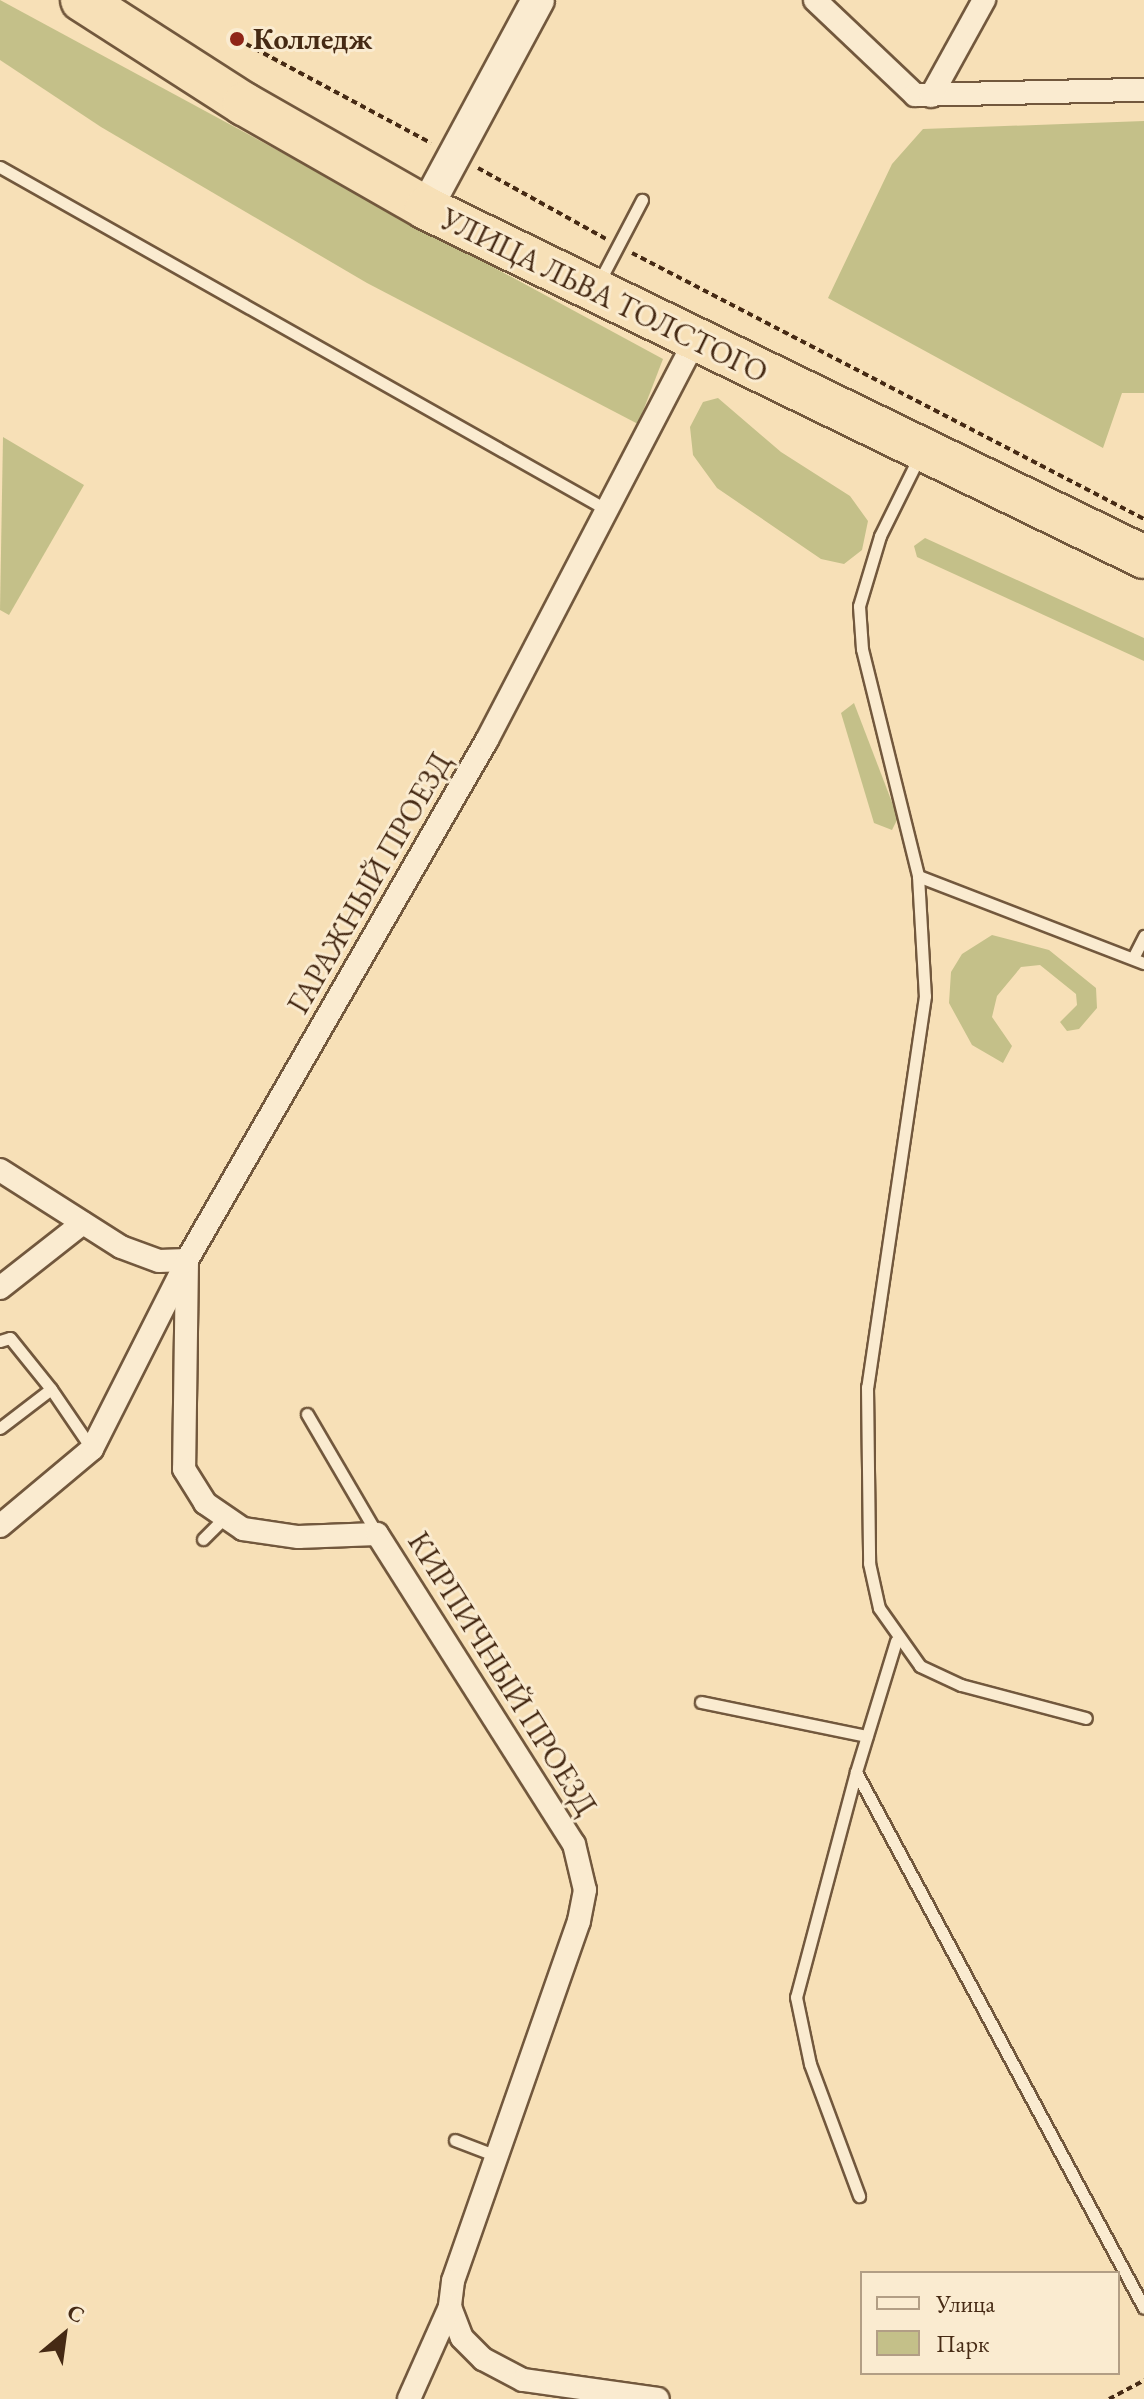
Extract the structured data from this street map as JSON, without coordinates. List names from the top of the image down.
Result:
{
  "streets": {
    "highway": ["УЛИЦА ЛЬВА ТОЛСТОГО"],
    "street": ["ГАРАЖНЫЙ ПРОЕЗД", "КИРПИЧНЫЙ ПРОЕЗД"]
  },
  "crossings": [
    ["УЛИЦА ЛЬВА ТОЛСТОГО", "ГАРАЖНЫЙ ПРОЕЗД"]
  ],
  "places": ["Колледж"],
  "legend": ["Улица", "Парк"],
  "north": "top right"
}
